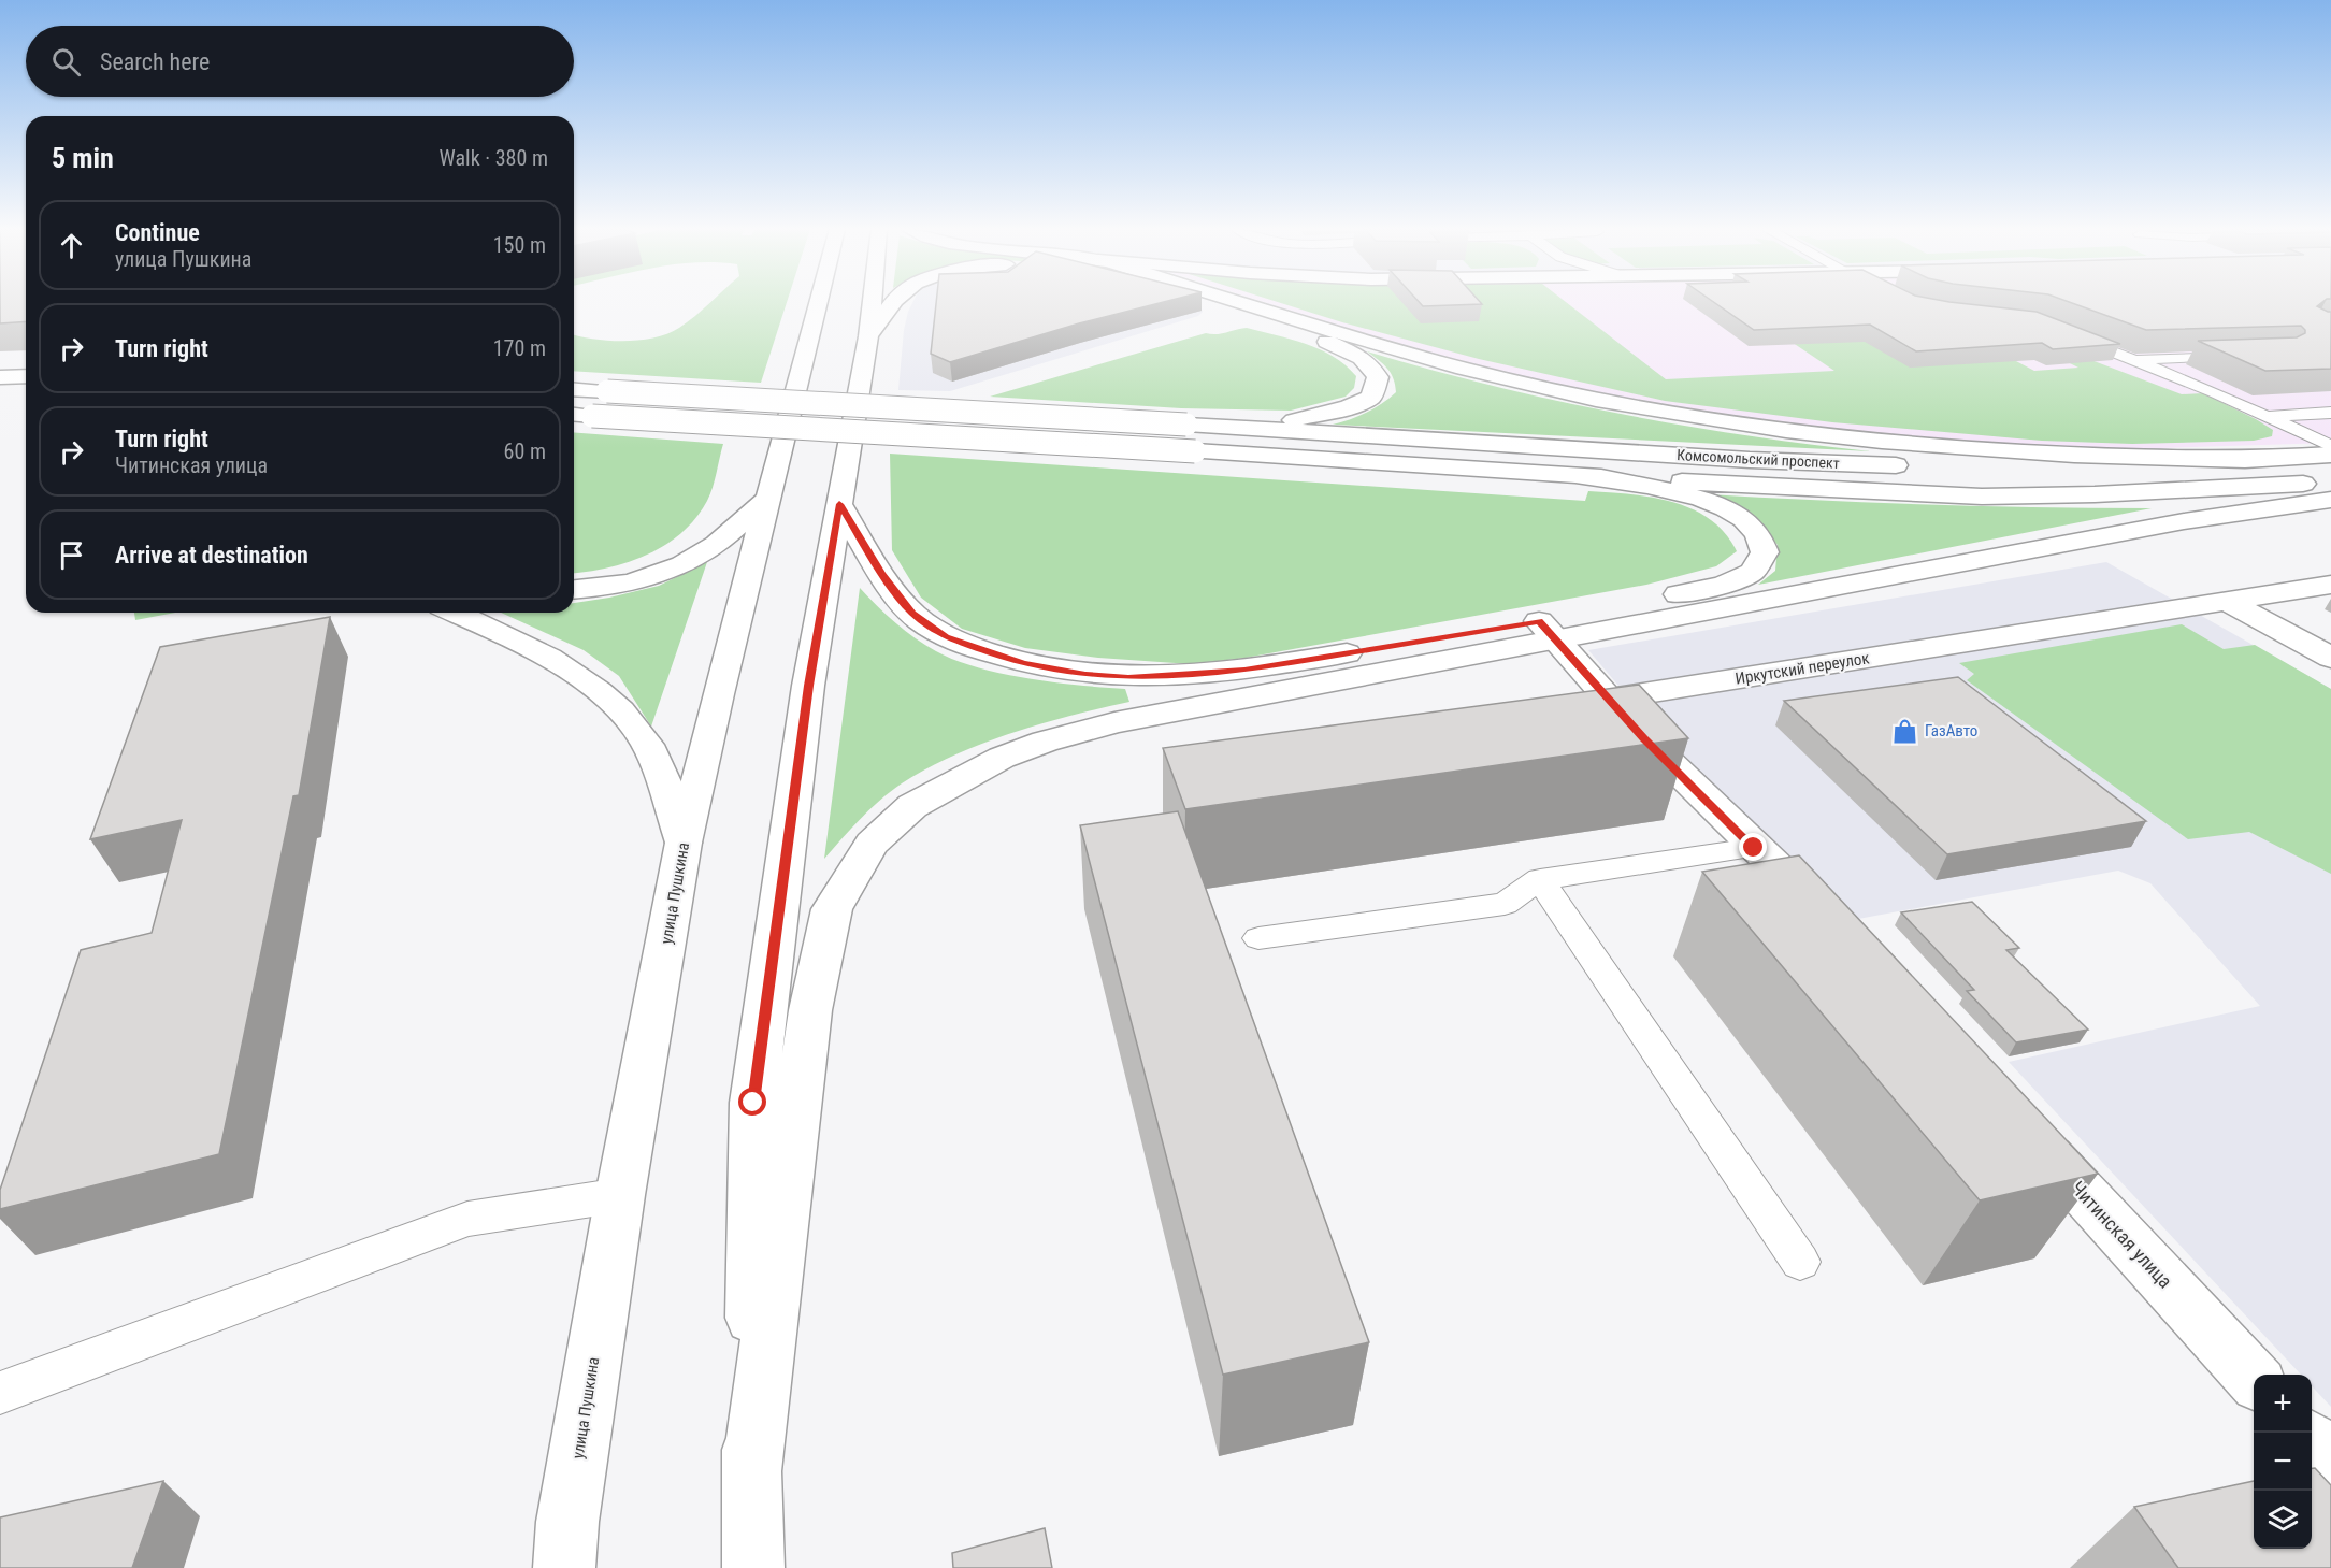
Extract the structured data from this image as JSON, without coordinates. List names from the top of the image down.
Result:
{
  "streets": {
    "main road": [
      "Комсомольский проспект",
      "Иркутский переулок",
      "улица Пушкина",
      "Читинская улица"
    ]
  },
  "places": {
    "shop": ["ГазАвто"]
  },
  "page": {
    "search": "Search here",
    "heading": ["5 min", "Walk · 380 m"],
    "list": [
      ["Continue", "улица Пушкина", "150 m"],
      ["Turn right", "170 m"],
      ["Turn right", "Читинская улица", "60 m"],
      "Arrive at destination"
    ],
    "map_buttons": ["+", "−"]
  }
}
